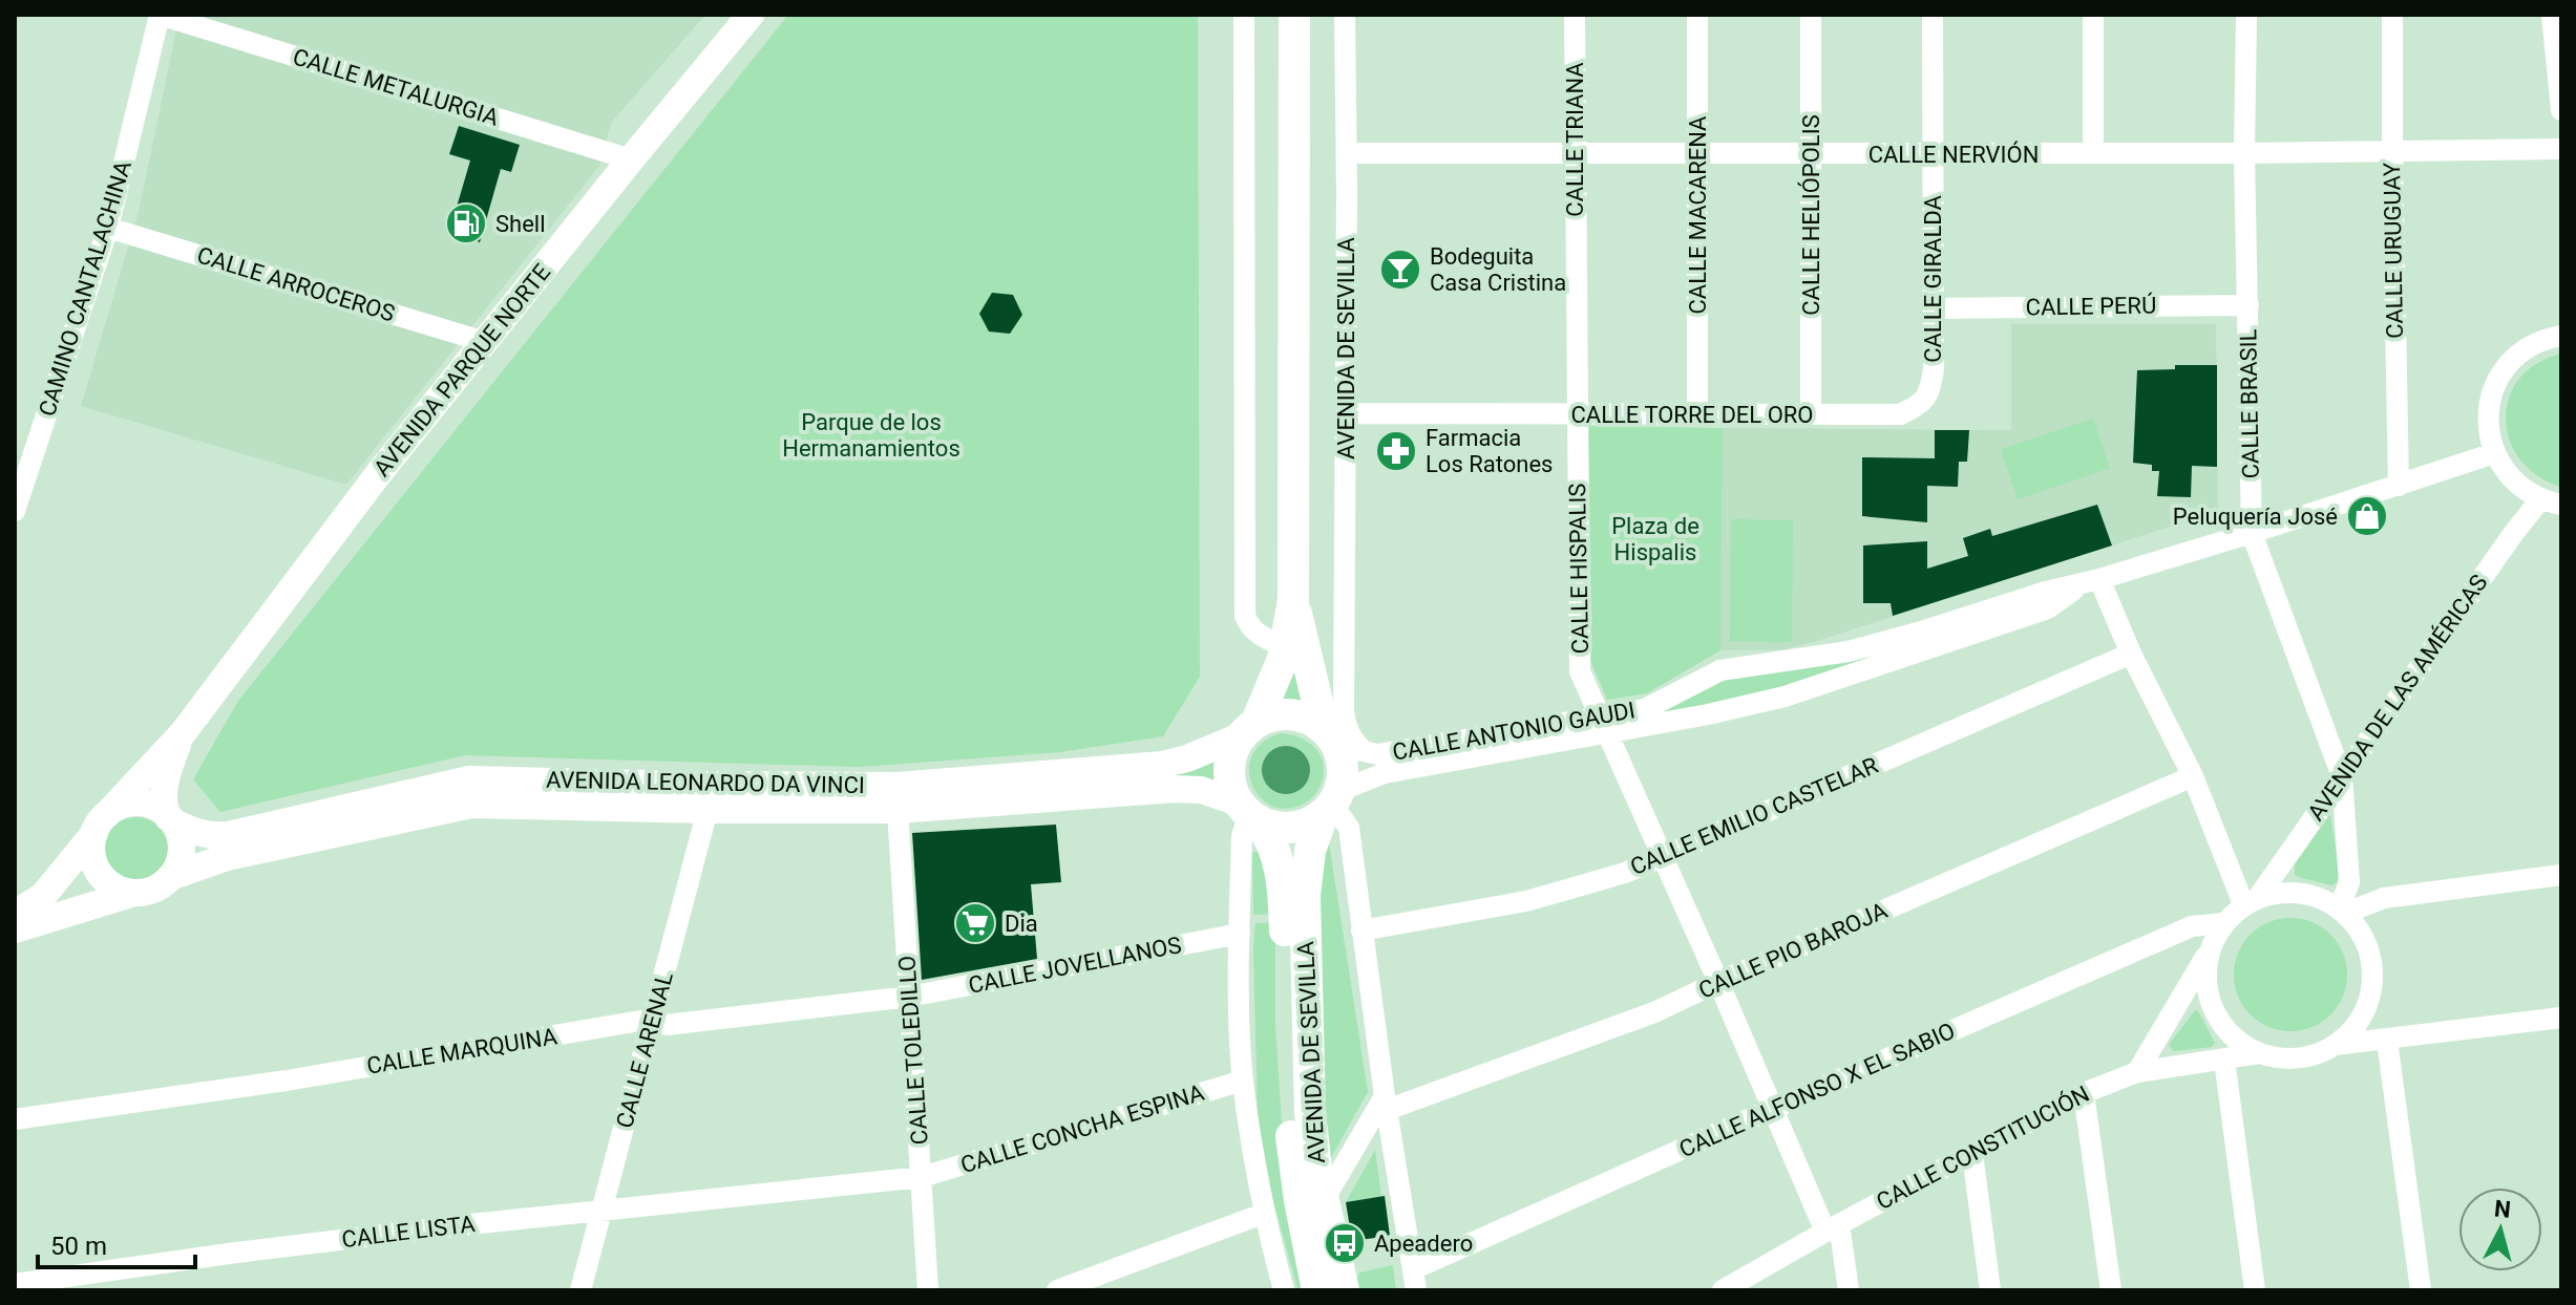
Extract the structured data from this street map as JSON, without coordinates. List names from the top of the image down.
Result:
{
  "streets": {
    "main road": ["AVENIDA DE SEVILLA"],
    "street": [
      "CALLE METALURGIA",
      "CALLE TRIANA",
      "CALLE NERVIÓN",
      "CALLE MACARENA",
      "CALLE HELIÓPOLIS",
      "CALLE URUGUAY",
      "CALLE GIRALDA",
      "CALLE ARROCEROS",
      "CAMINO CANTALACHINA",
      "CALLE PERÚ",
      "AVENIDA PARQUE NORTE",
      "CALLE BRASIL",
      "CALLE TORRE DEL ORO",
      "CALLE HISPALIS",
      "AVENIDA DE LAS AMÉRICAS",
      "CALLE ANTONIO GAUDI",
      "AVENIDA LEONARDO DA VINCI",
      "CALLE EMILIO CASTELAR",
      "CALLE PIO BAROJA",
      "CALLE JOVELLANOS",
      "CALLE ARENAL",
      "CALLE TOLEDILLO",
      "CALLE MARQUINA",
      "CALLE ALFONSO X EL SABIO",
      "CALLE CONCHA ESPINA",
      "CALLE CONSTITUCIÓN",
      "CALLE LISTA"
    ]
  },
  "crossings": [
    ["CALLE METALURGIA", "CAMINO CANTALACHINA"],
    ["CALLE METALURGIA", "AVENIDA PARQUE NORTE"],
    ["CALLE TRIANA", "CALLE NERVIÓN"],
    ["CALLE TRIANA", "CALLE TORRE DEL ORO"],
    ["CALLE TRIANA", "CALLE HISPALIS"],
    ["CALLE NERVIÓN", "CALLE MACARENA"],
    ["CALLE NERVIÓN", "CALLE HELIÓPOLIS"],
    ["CALLE NERVIÓN", "CALLE URUGUAY"],
    ["CALLE NERVIÓN", "CALLE GIRALDA"],
    ["CALLE NERVIÓN", "AVENIDA DE SEVILLA"],
    ["CALLE NERVIÓN", "CALLE BRASIL"],
    ["CALLE MACARENA", "CALLE TORRE DEL ORO"],
    ["CALLE HELIÓPOLIS", "CALLE TORRE DEL ORO"],
    ["CALLE URUGUAY", "CALLE ANTONIO GAUDI"],
    ["CALLE GIRALDA", "CALLE PERÚ"],
    ["CALLE GIRALDA", "CALLE TORRE DEL ORO"],
    ["CALLE ARROCEROS", "CAMINO CANTALACHINA"],
    ["CALLE ARROCEROS", "AVENIDA PARQUE NORTE"],
    ["CALLE PERÚ", "CALLE BRASIL"],
    ["AVENIDA DE SEVILLA", "CALLE TORRE DEL ORO"],
    ["AVENIDA DE SEVILLA", "CALLE ANTONIO GAUDI"],
    ["AVENIDA DE SEVILLA", "AVENIDA LEONARDO DA VINCI"],
    ["AVENIDA PARQUE NORTE", "AVENIDA LEONARDO DA VINCI"],
    ["CALLE BRASIL", "AVENIDA DE LAS AMÉRICAS"],
    ["CALLE BRASIL", "CALLE ANTONIO GAUDI"],
    ["CALLE BRASIL", "CALLE ALFONSO X EL SABIO"],
    ["CALLE BRASIL", "CALLE CONSTITUCIÓN"],
    ["CALLE TORRE DEL ORO", "CALLE HISPALIS"],
    ["CALLE HISPALIS", "CALLE ANTONIO GAUDI"],
    ["CALLE HISPALIS", "CALLE EMILIO CASTELAR"],
    ["CALLE HISPALIS", "CALLE PIO BAROJA"],
    ["CALLE HISPALIS", "CALLE ALFONSO X EL SABIO"],
    ["CALLE HISPALIS", "CALLE CONSTITUCIÓN"],
    ["AVENIDA DE LAS AMÉRICAS", "CALLE ALFONSO X EL SABIO"],
    ["AVENIDA DE LAS AMÉRICAS", "CALLE CONSTITUCIÓN"],
    ["CALLE ANTONIO GAUDI", "AVENIDA LEONARDO DA VINCI"],
    ["AVENIDA LEONARDO DA VINCI", "CALLE ARENAL"],
    ["AVENIDA LEONARDO DA VINCI", "CALLE TOLEDILLO"],
    ["CALLE JOVELLANOS", "CALLE TOLEDILLO"],
    ["CALLE JOVELLANOS", "CALLE MARQUINA"],
    ["CALLE ARENAL", "CALLE MARQUINA"],
    ["CALLE ARENAL", "CALLE CONCHA ESPINA"],
    ["CALLE ARENAL", "CALLE LISTA"],
    ["CALLE TOLEDILLO", "CALLE MARQUINA"],
    ["CALLE TOLEDILLO", "CALLE CONCHA ESPINA"],
    ["CALLE ALFONSO X EL SABIO", "CALLE CONSTITUCIÓN"],
    ["CALLE CONCHA ESPINA", "CALLE LISTA"]
  ],
  "parks": ["Parque de los Hermanamientos", "Plaza de Hispalis"],
  "places": {
    "fuel station": ["Shell"],
    "bar": ["Bodeguita Casa Cristina"],
    "pharmacy": ["Farmacia Los Ratones"],
    "shop": ["Peluquería José"],
    "supermarket": ["Dia"],
    "bus stop": ["Apeadero"]
  },
  "scale_bar": "50 m",
  "north": "top"
}
